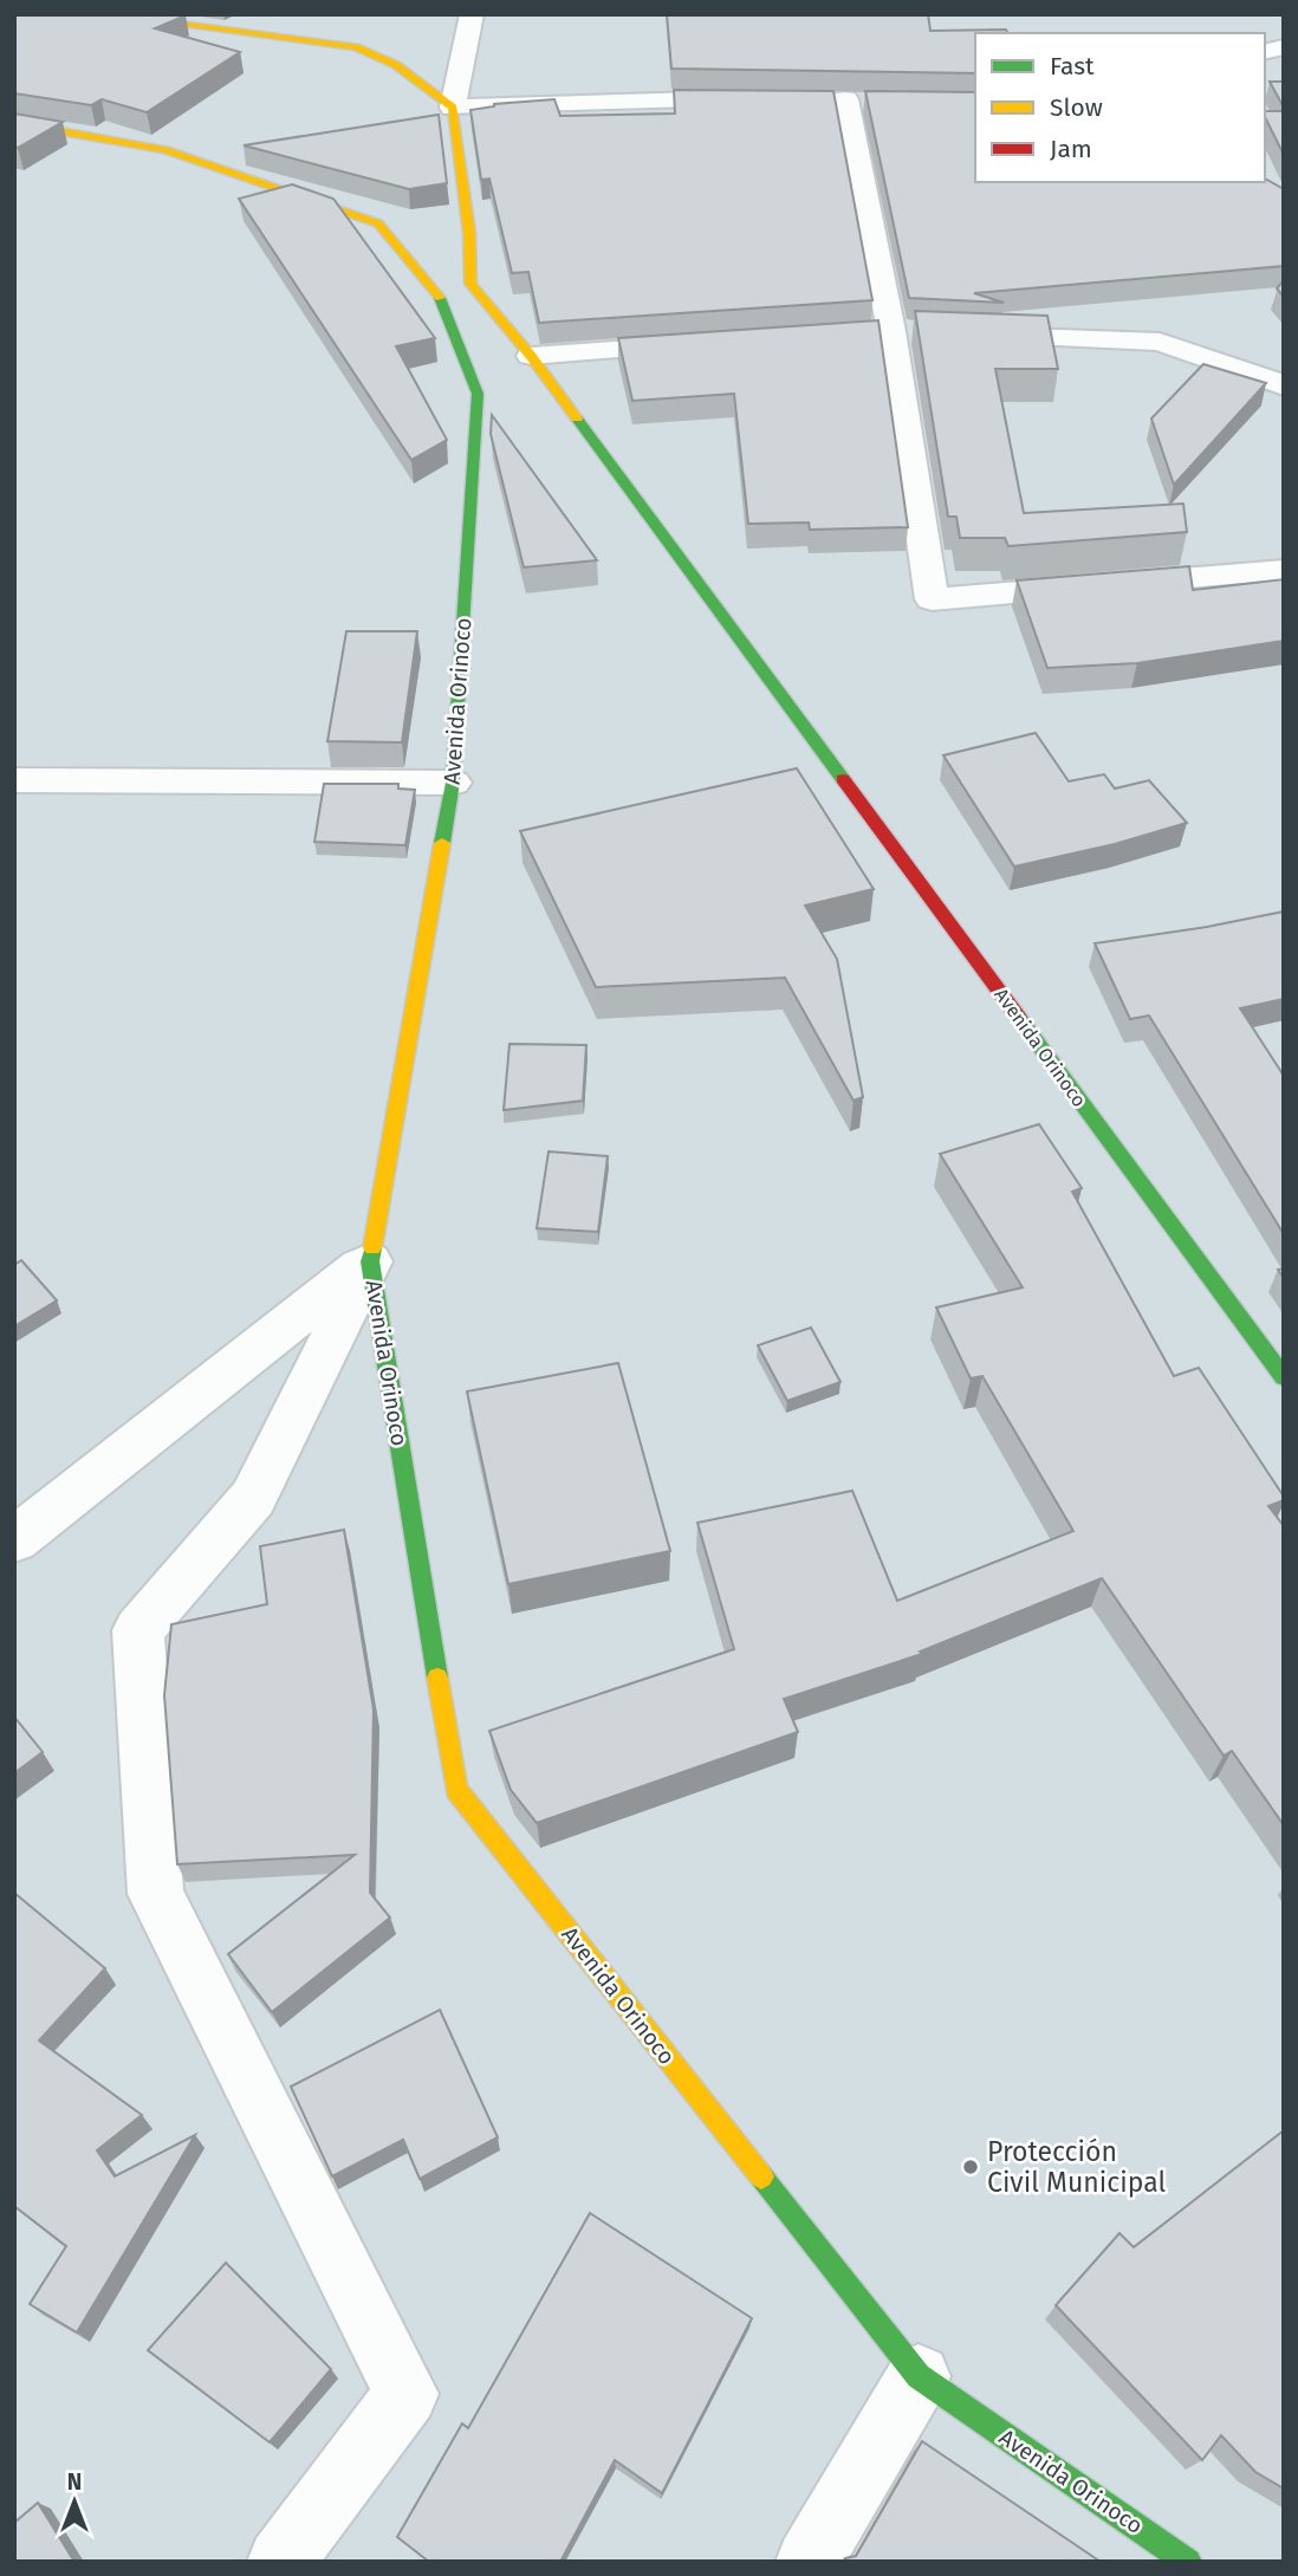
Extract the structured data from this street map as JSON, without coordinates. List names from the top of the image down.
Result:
{
  "streets": {
    "street": ["Avenida Orinoco"]
  },
  "places": ["Protección Civil Municipal"],
  "legend": ["Fast", "Slow", "Jam"],
  "north": "top"
}
